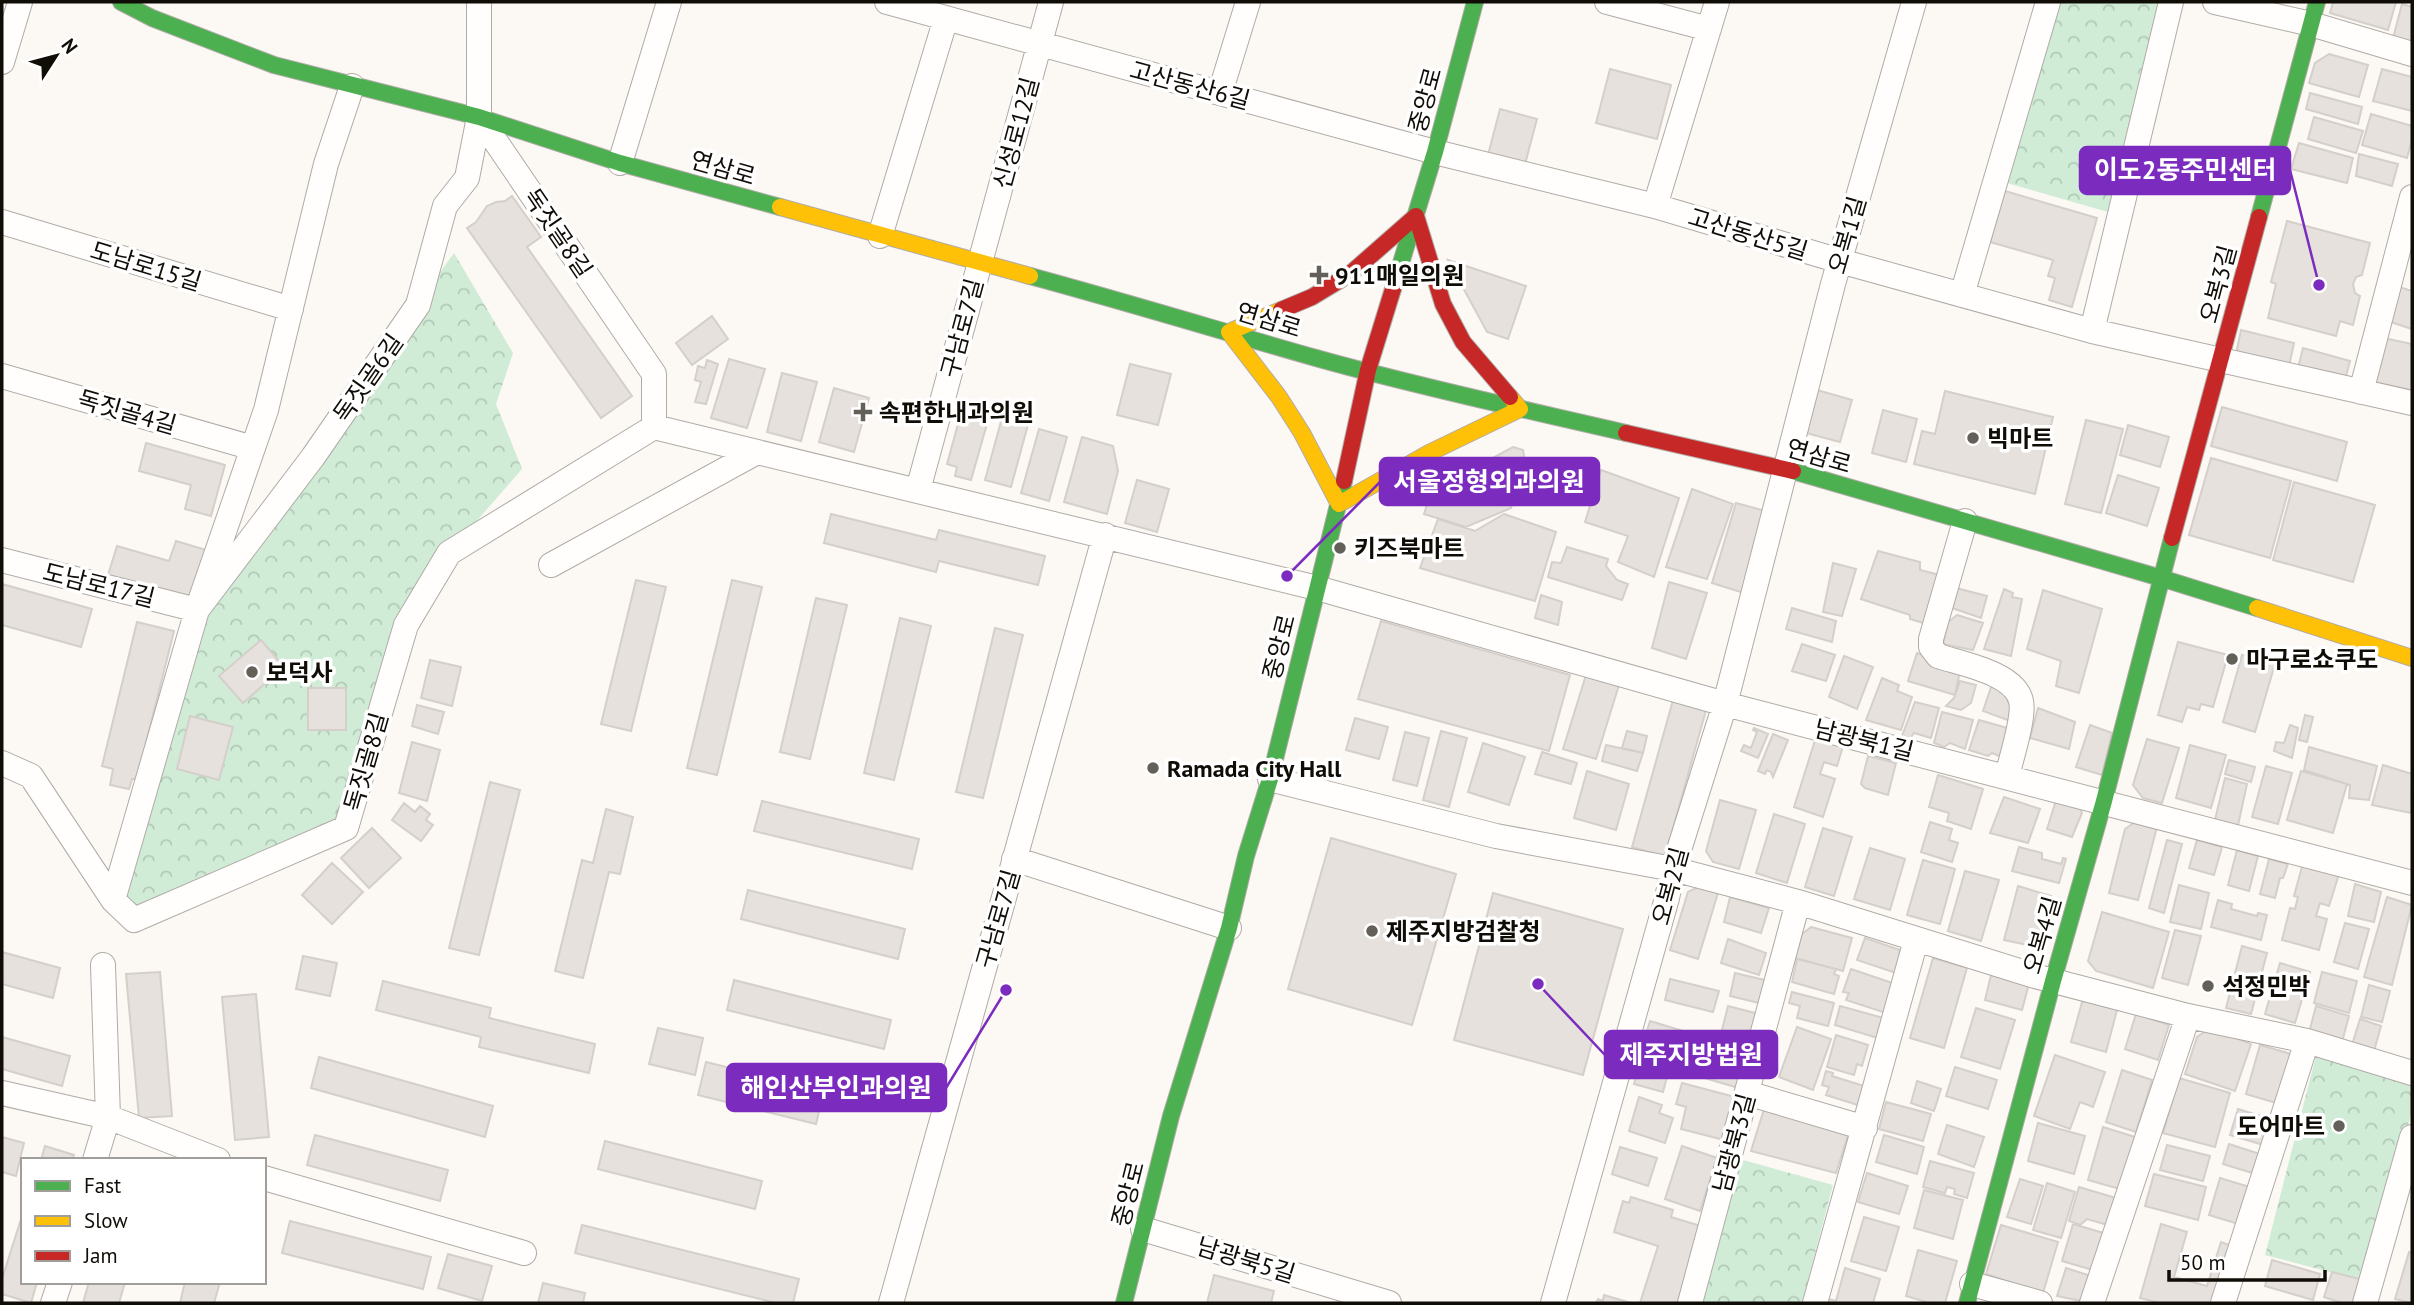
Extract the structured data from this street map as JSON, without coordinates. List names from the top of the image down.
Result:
{
  "streets": {
    "main road": [
      "중앙로",
      "연삼로",
      "오복3길",
      "오복4길"
    ],
    "street": [
      "고산동산6길",
      "신성로12길",
      "독짓골8길",
      "고산동산5길",
      "오복1길",
      "도남로15길",
      "구남로7길",
      "독짓골6길",
      "독짓골4길",
      "도남로17길",
      "남광북1길",
      "오복2길",
      "남광북3길",
      "남광북5길"
    ]
  },
  "crossings": [
    ["고산동산6길", "중앙로"],
    ["고산동산6길", "신성로12길"],
    ["고산동산6길", "고산동산5길"],
    ["중앙로", "연삼로"],
    ["중앙로", "고산동산5길"],
    ["중앙로", "남광북1길"],
    ["중앙로", "남광북5길"],
    ["신성로12길", "연삼로"],
    ["신성로12길", "구남로7길"],
    ["연삼로", "독짓골8길"],
    ["연삼로", "오복1길"],
    ["연삼로", "오복3길"],
    ["연삼로", "구남로7길"],
    ["연삼로", "독짓골6길"],
    ["연삼로", "오복2길"],
    ["연삼로", "오복4길"],
    ["독짓골8길", "독짓골6길"],
    ["고산동산5길", "오복1길"],
    ["고산동산5길", "오복3길"],
    ["오복1길", "오복2길"],
    ["도남로15길", "독짓골6길"],
    ["오복3길", "오복4길"],
    ["독짓골6길", "독짓골4길"],
    ["독짓골6길", "도남로17길"],
    ["남광북1길", "오복2길"],
    ["남광북1길", "오복4길"]
  ],
  "places": {
    "health": ["911매일의원", "속편한내과의원"],
    "other": [
      "이도2동주민센터",
      "빅마트",
      "키즈북마트",
      "서울정형외과의원",
      "마구로쇼쿠도",
      "보덕사",
      "Ramada City Hall",
      "제주지방검찰청",
      "제주지방법원",
      "석정민박",
      "해인산부인과의원",
      "도어마트"
    ]
  },
  "legend": ["Fast", "Slow", "Jam"],
  "scale_bar": "50 m",
  "north": "top right"
}
